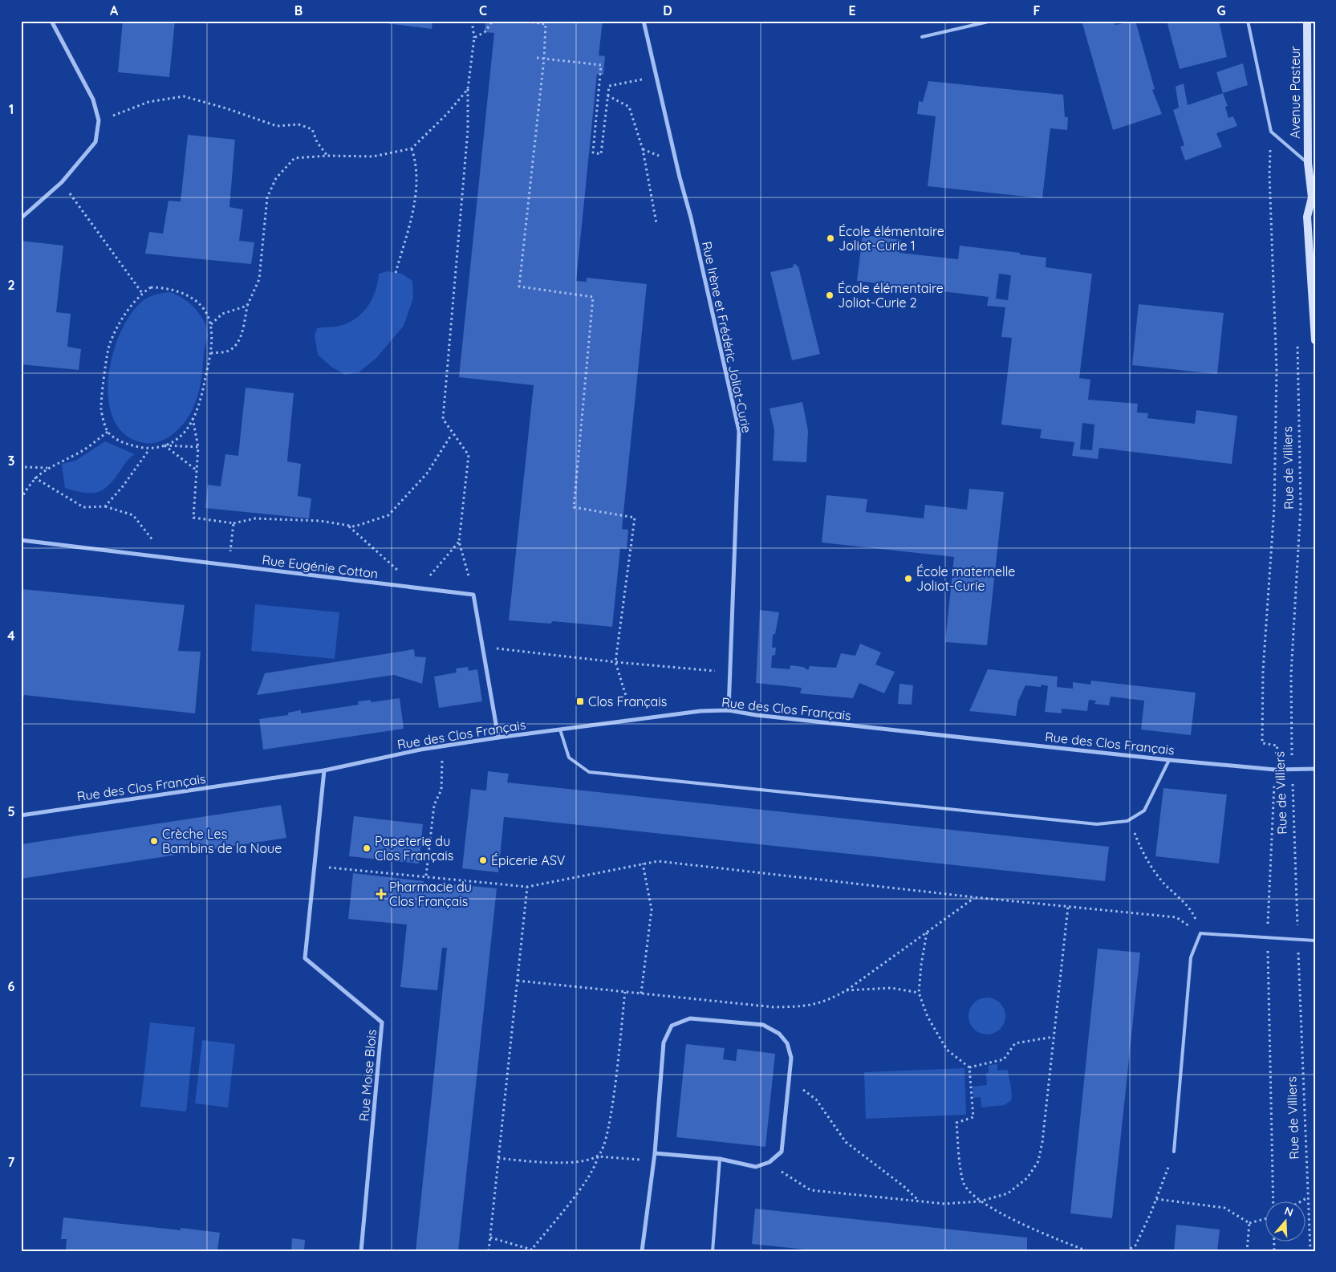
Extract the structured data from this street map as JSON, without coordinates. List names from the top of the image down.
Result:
{
  "streets": {
    "main road": ["Avenue Pasteur"],
    "street": [
      "Rue Irène et Frédéric Joliot-Curie",
      "Rue Eugénie Cotton",
      "Rue des Clos Français",
      "Rue Moise Blois"
    ],
    "path": ["Rue de Villiers"]
  },
  "crossings": [
    ["Rue Irène et Frédéric Joliot-Curie", "Rue des Clos Français"],
    ["Rue de Villiers", "Rue des Clos Français"],
    ["Rue des Clos Français", "Rue Moise Blois"]
  ],
  "places": {
    "other": [
      "École élémentaire Joliot-Curie 1",
      "École élémentaire Joliot-Curie 2",
      "École maternelle Joliot-Curie",
      "Crèche Les Bambins de la Noue",
      "Papeterie du Clos Français",
      "Épicerie ASV"
    ],
    "transit": ["Clos Français"],
    "health": ["Pharmacie du Clos Français"]
  },
  "north": "top",
  "grid": {
    "columns": [
      "A",
      "B",
      "C",
      "D",
      "E",
      "F",
      "G"
    ],
    "rows": [
      "1",
      "2",
      "3",
      "4",
      "5",
      "6",
      "7"
    ]
  }
}
